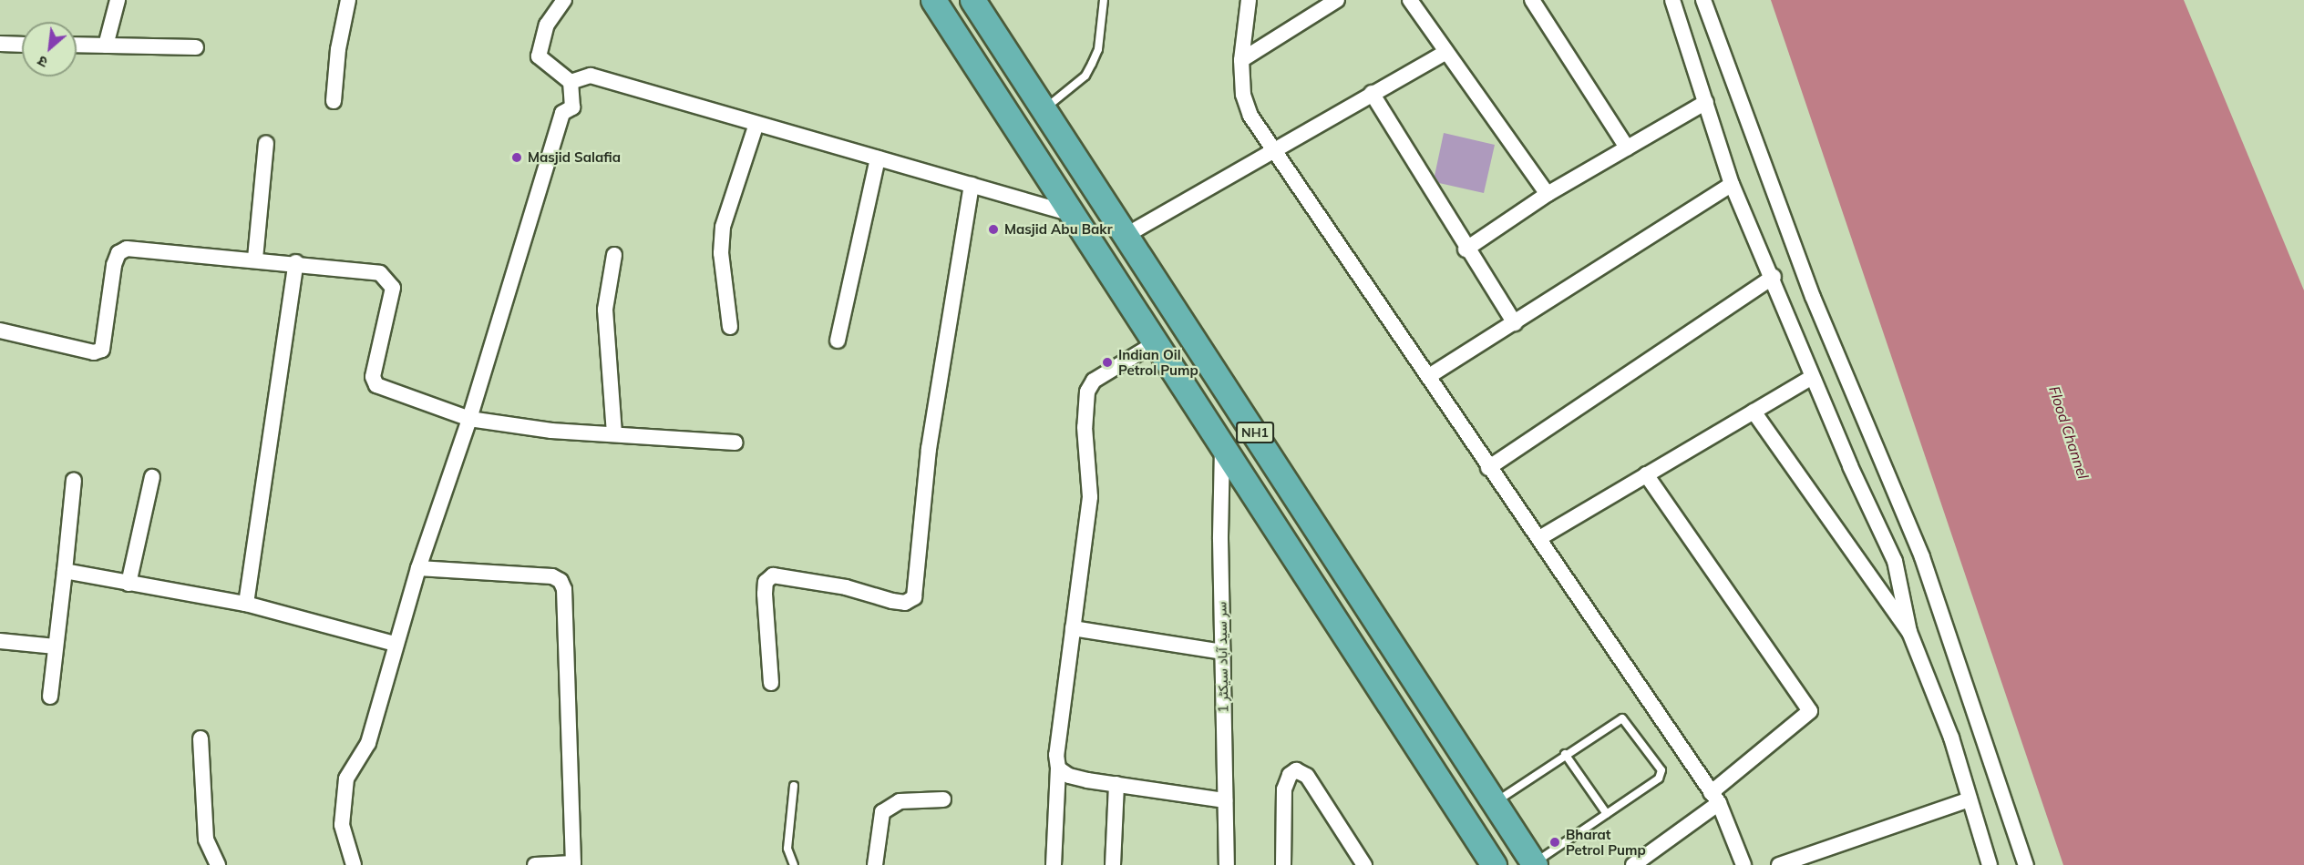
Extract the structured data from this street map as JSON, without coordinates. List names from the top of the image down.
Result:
{
  "streets": {
    "highway": ["NH1"],
    "street": ["سر سید آباد سیکٹر 1"]
  },
  "crossings": [
    ["NH1", "سر سید آباد سیکٹر 1"]
  ],
  "water": ["Flood Channel"],
  "places": [
    "Masjid Salafia",
    "Masjid Abu Bakr",
    "Indian Oil Petrol Pump",
    "Bharat Petrol Pump"
  ],
  "north": "bottom left"
}
